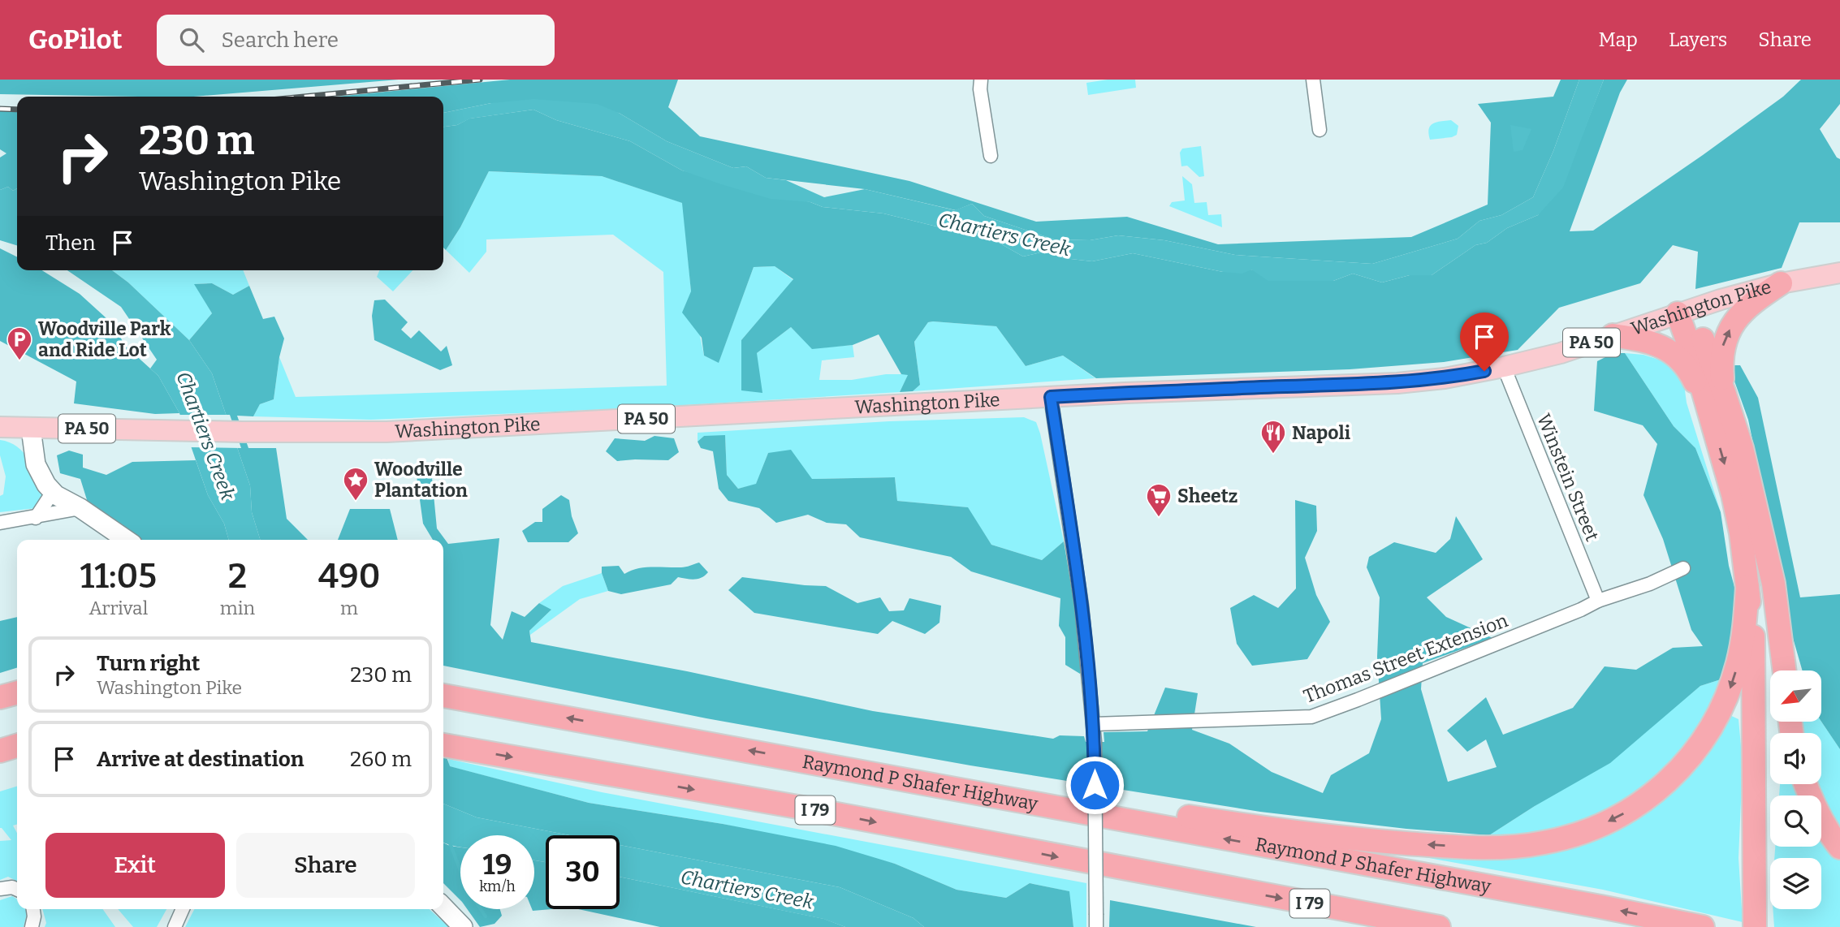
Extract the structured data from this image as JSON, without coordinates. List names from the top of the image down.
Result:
{
  "streets": {
    "highway": ["Raymond P Shafer Highway", "I 79"],
    "main road": ["Washington Pike", "PA 50"],
    "street": ["Winstein Street", "Thomas Street Extension"]
  },
  "crossings": [
    ["Washington Pike", "Winstein Street"],
    ["Winstein Street", "Thomas Street Extension"]
  ],
  "water": ["Chartiers Creek"],
  "places": {
    "parking": ["Woodville Park and Ride Lot"],
    "restaurant": ["Napoli"],
    "place": ["Woodville Plantation"],
    "supermarket": ["Sheetz"]
  },
  "north": "bottom left",
  "page": {
    "header": "GoPilot",
    "search": "Search here",
    "nav": ["Map", "Layers", "Share"],
    "turn": ["230 m", "Washington Pike"],
    "then": "Then",
    "eta": [
      "11:05",
      "Arrival",
      "2",
      "min",
      "490",
      "m"
    ],
    "list": [
      {
        "name": "Turn right",
        "note": "Washington Pike",
        "value": "230 m"
      },
      {
        "name": "Arrive at destination",
        "value": "260 m"
      }
    ],
    "buttons": ["Exit", "Share"],
    "speed": "19 km/h",
    "limit": "30"
  }
}
